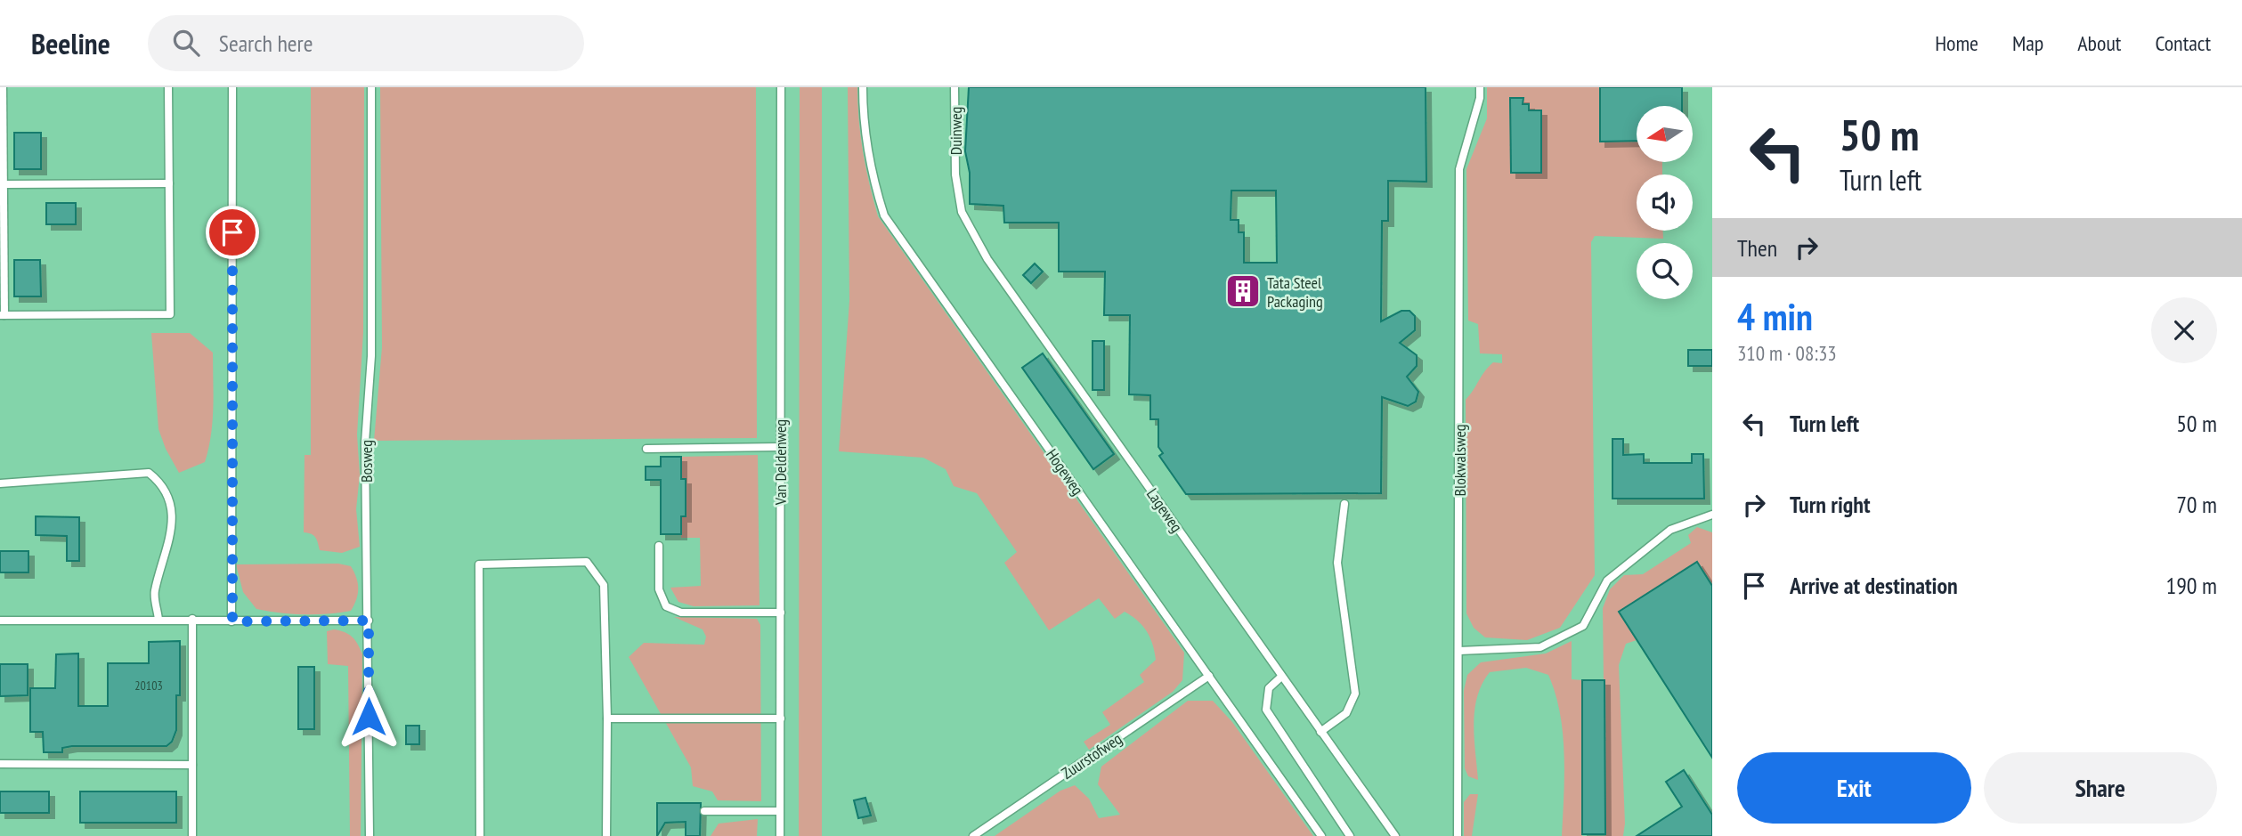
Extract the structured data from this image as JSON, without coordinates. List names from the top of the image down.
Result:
{
  "streets": {
    "lane": [
      "Duinweg",
      "Blokwalsweg",
      "Bosweg",
      "Van Deldenweg",
      "Hogeweg",
      "Lageweg",
      "Zuurstofweg"
    ]
  },
  "crossings": [
    ["Duinweg", "Lageweg"],
    ["Hogeweg", "Zuurstofweg"]
  ],
  "places": {
    "building": ["Tata Steel Packaging"]
  },
  "house_numbers": ["20103"],
  "north": "left",
  "page": {
    "header": "Beeline",
    "search": "Search here",
    "nav": [
      "Home",
      "Map",
      "About",
      "Contact"
    ],
    "turn": ["50 m", "Turn left"],
    "then": "Then",
    "heading": ["4 min", "310 m · 08:33"],
    "list": [
      {
        "name": "Turn left",
        "value": "50 m"
      },
      {
        "name": "Turn right",
        "value": "70 m"
      },
      {
        "name": "Arrive at destination",
        "value": "190 m"
      }
    ],
    "buttons": ["Exit", "Share"]
  }
}
